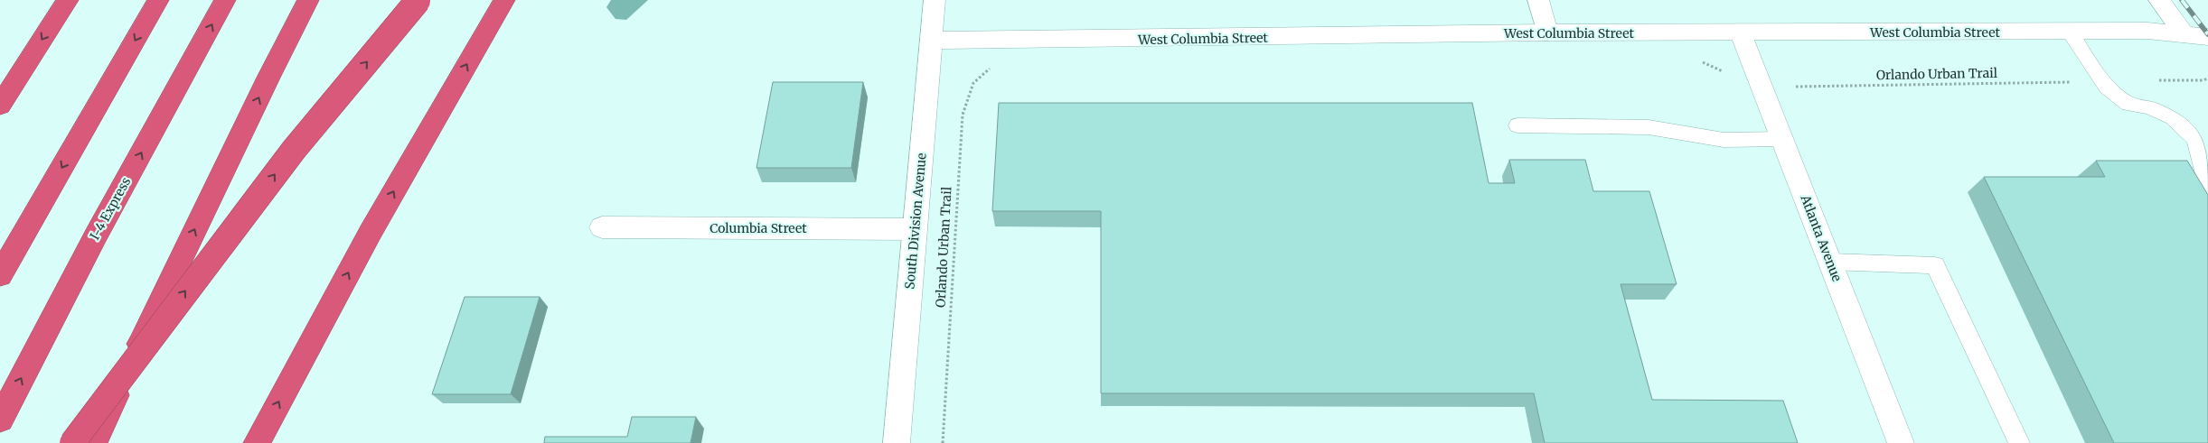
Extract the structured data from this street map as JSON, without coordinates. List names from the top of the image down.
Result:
{
  "streets": {
    "highway": ["I-4 Express"],
    "street": [
      "West Columbia Street",
      "South Division Avenue",
      "Columbia Street",
      "Atlanta Avenue"
    ],
    "path": ["Orlando Urban Trail"]
  },
  "crossings": [
    ["West Columbia Street", "South Division Avenue"],
    ["West Columbia Street", "Atlanta Avenue"],
    ["South Division Avenue", "Columbia Street"]
  ]
}
